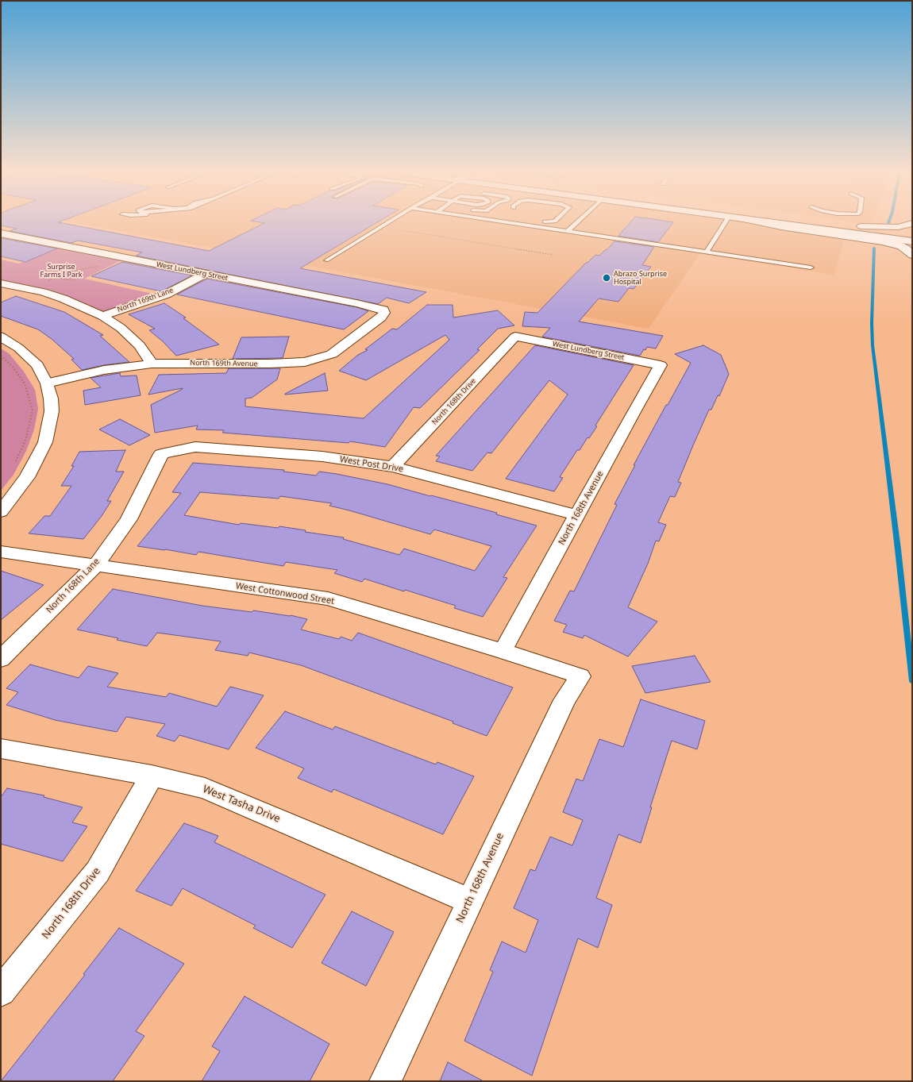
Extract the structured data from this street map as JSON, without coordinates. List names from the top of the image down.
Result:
{
  "streets": {
    "main road": [
      "West Lundberg Street",
      "North 169th Lane",
      "North 169th Avenue",
      "North 168th Drive",
      "West Post Drive",
      "North 168th Avenue",
      "North 168th Lane",
      "West Cottonwood Street",
      "West Tasha Drive"
    ]
  },
  "crossings": [
    ["West Lundberg Street", "North 169th Lane"],
    ["West Lundberg Street", "North 169th Avenue"],
    ["West Lundberg Street", "North 168th Drive"],
    ["West Lundberg Street", "North 168th Avenue"],
    ["North 168th Drive", "West Post Drive"],
    ["North 168th Drive", "West Tasha Drive"],
    ["West Post Drive", "North 168th Avenue"],
    ["West Post Drive", "North 168th Lane"],
    ["North 168th Avenue", "West Cottonwood Street"],
    ["North 168th Avenue", "West Tasha Drive"],
    ["North 168th Lane", "West Cottonwood Street"]
  ],
  "parks": ["Surprise Farms I Park"],
  "places": ["Abrazo Surprise Hospital"]
}
